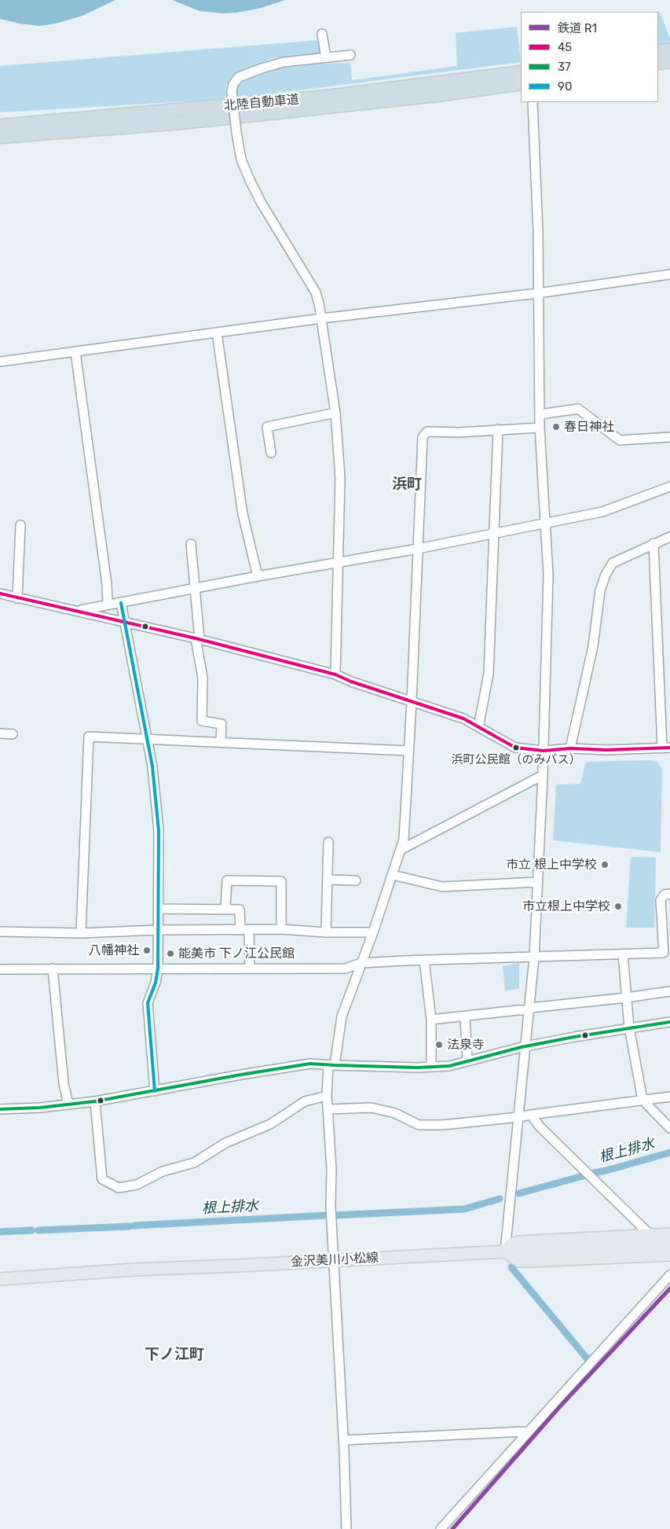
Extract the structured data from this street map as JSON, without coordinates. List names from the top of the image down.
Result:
{
  "streets": {
    "highway": ["北陸自動車道"],
    "main road": ["金沢美川小松線"]
  },
  "districts": ["浜町", "下ノ江町"],
  "water": ["根上排水"],
  "places": [
    "春日神社",
    "浜町公民館（のみバス）",
    "市立 根上中学校",
    "市立根上中学校",
    "八幡神社",
    "能美市 下ノ江公民館",
    "法泉寺"
  ],
  "lines": [
    "transit line 45",
    "transit line 90",
    "transit line 37",
    "rail line R1"
  ],
  "legend": [
    "鉄道 R1",
    "45",
    "37",
    "90"
  ]
}
